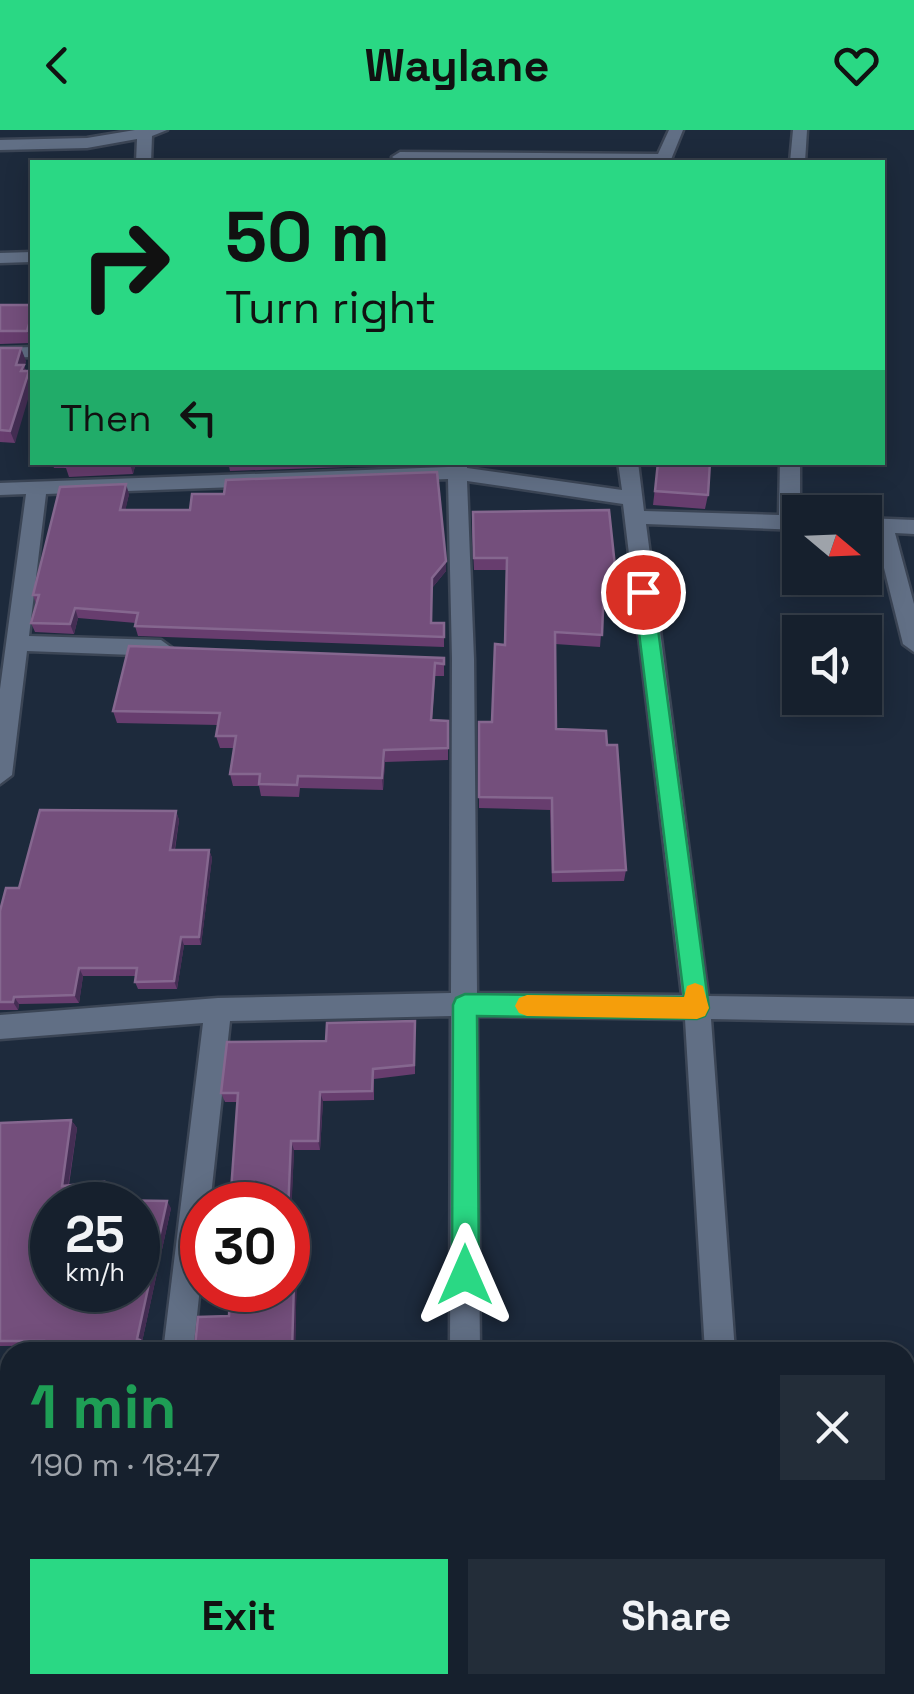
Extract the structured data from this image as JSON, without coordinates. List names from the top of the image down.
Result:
{
  "north": "right",
  "page": {
    "header": "Waylane",
    "turn": ["50 m", "Turn right"],
    "then": "Then",
    "speed": "25 km/h",
    "limit": "30",
    "heading": ["1 min", "190 m · 18:47"],
    "buttons": ["Exit", "Share"]
  }
}
